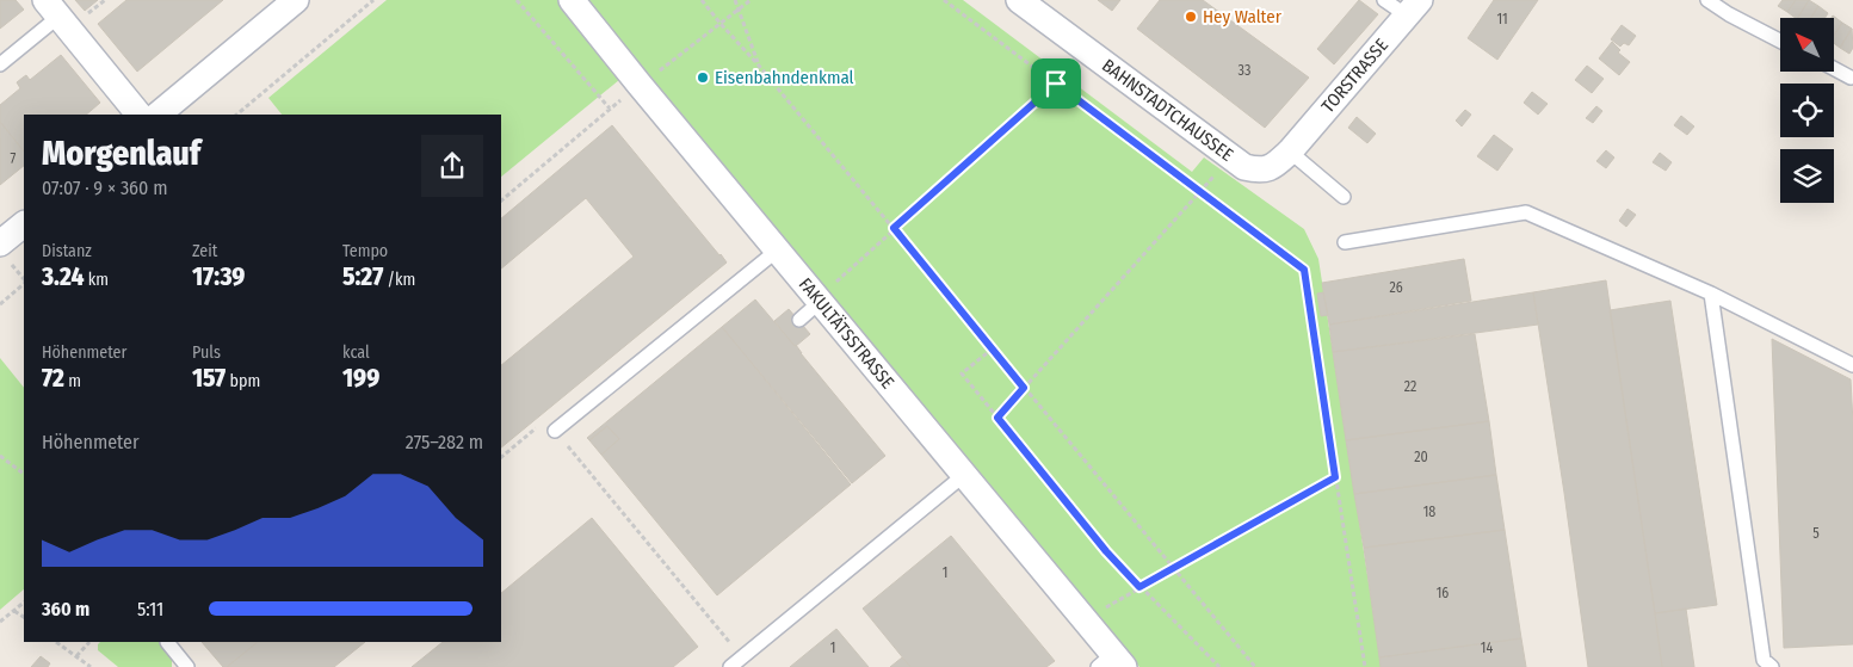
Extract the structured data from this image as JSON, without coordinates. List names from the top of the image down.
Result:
{
  "streets": {
    "street": ["TORSTRASSE", "BAHNSTADTCHAUSSEE", "FAKULTÄTSSTRASSE"]
  },
  "crossings": [
    ["TORSTRASSE", "BAHNSTADTCHAUSSEE"]
  ],
  "places": ["Hey Walter", "Eisenbahndenkmal"],
  "house_numbers": [
    "11",
    "33",
    "7",
    "26",
    "22",
    "20",
    "18",
    "5",
    "1",
    "16",
    "1",
    "14"
  ],
  "north": "top left",
  "page": {
    "heading": ["Morgenlauf", "07:07 · 9 × 360 m"],
    "stats": [
      ["Distanz", "3.24 km"],
      ["Zeit", "17:39"],
      ["Tempo", "5:27 /km"],
      ["Höhenmeter", "72 m"],
      ["Puls", "157 bpm"],
      ["kcal", "199"]
    ],
    "chart": ["Höhenmeter", "275–282 m"],
    "list": [
      {
        "name": "360 m",
        "note": "5:11"
      }
    ]
  }
}
